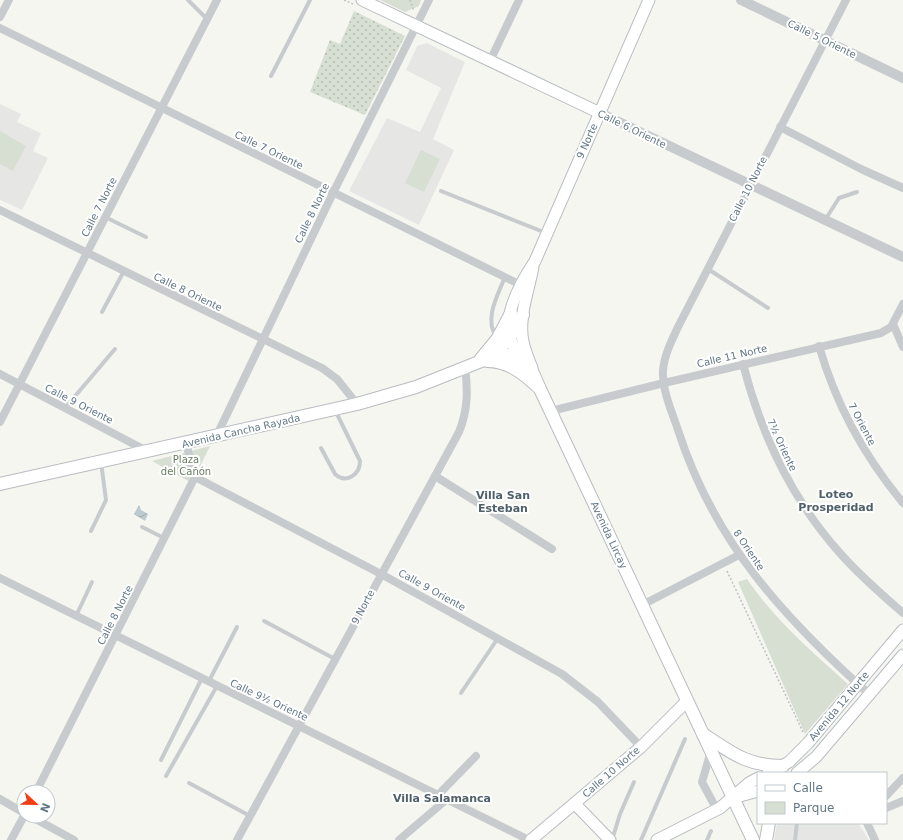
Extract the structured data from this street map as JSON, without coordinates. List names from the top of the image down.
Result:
{
  "streets": {
    "main road": [
      "Calle 6 Oriente",
      "9 Norte",
      "Calle 10 Norte",
      "Avenida Cancha Rayada",
      "Avenida Lircay",
      "Avenida 12 Norte"
    ],
    "street": [
      "Calle 5 Oriente",
      "Calle 7 Oriente",
      "Calle 7 Norte",
      "Calle 8 Norte",
      "Calle 8 Oriente",
      "Calle 11 Norte",
      "Calle 9 Oriente",
      "7 Oriente",
      "7½ Oriente",
      "8 Oriente",
      "Calle 9½ Oriente"
    ]
  },
  "crossings": [
    ["Calle 5 Oriente", "Calle 10 Norte"],
    ["Calle 6 Oriente", "9 Norte"],
    ["Calle 6 Oriente", "Calle 10 Norte"],
    ["Calle 6 Oriente", "Calle 8 Norte"],
    ["9 Norte", "Calle 7 Oriente"],
    ["9 Norte", "Calle 9 Oriente"],
    ["9 Norte", "Avenida Cancha Rayada"],
    ["9 Norte", "Calle 9½ Oriente"],
    ["Calle 7 Oriente", "Calle 7 Norte"],
    ["Calle 7 Oriente", "Calle 8 Norte"],
    ["Calle 10 Norte", "Calle 11 Norte"],
    ["Calle 10 Norte", "Calle 9 Oriente"],
    ["Calle 10 Norte", "Avenida Lircay"],
    ["Calle 10 Norte", "8 Oriente"],
    ["Calle 10 Norte", "Calle 9½ Oriente"],
    ["Calle 7 Norte", "Calle 8 Oriente"],
    ["Calle 7 Norte", "Calle 9 Oriente"],
    ["Calle 8 Norte", "Calle 8 Oriente"],
    ["Calle 8 Norte", "Calle 9 Oriente"],
    ["Calle 8 Norte", "Avenida Cancha Rayada"],
    ["Calle 8 Norte", "Calle 9½ Oriente"],
    ["Calle 8 Oriente", "Avenida Cancha Rayada"],
    ["Calle 11 Norte", "7 Oriente"],
    ["Calle 11 Norte", "7½ Oriente"],
    ["Calle 11 Norte", "Avenida Lircay"],
    ["Calle 11 Norte", "8 Oriente"],
    ["Calle 9 Oriente", "Avenida Cancha Rayada"],
    ["Avenida Cancha Rayada", "Avenida Lircay"],
    ["8 Oriente", "Avenida 12 Norte"]
  ],
  "districts": ["Loteo Prosperidad", "Villa San Esteban", "Villa Salamanca"],
  "parks": ["Plaza del Cañón"],
  "legend": ["Calle", "Parque"],
  "north": "right"
}
